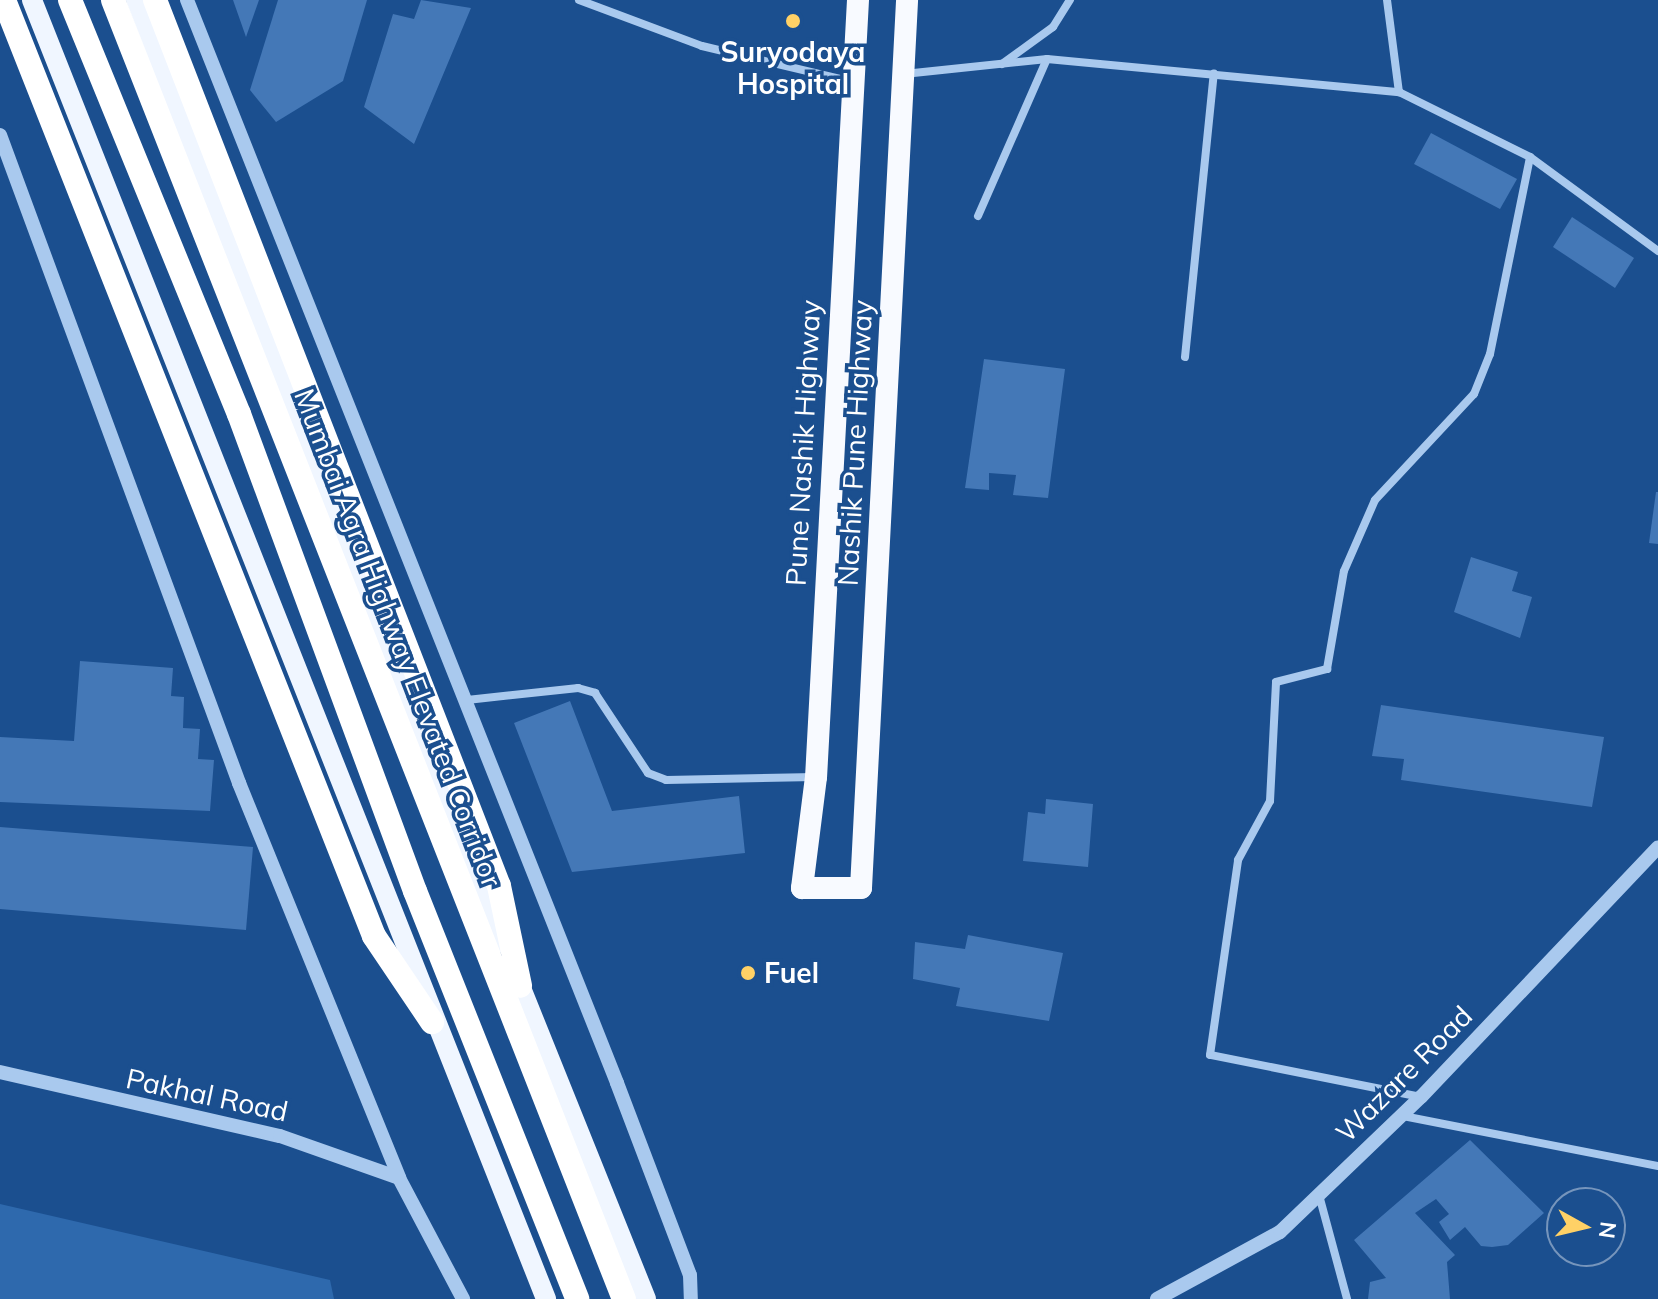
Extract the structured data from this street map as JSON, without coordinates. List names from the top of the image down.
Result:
{
  "streets": {
    "highway": ["Pune Nashik Highway", "Nashik Pune Highway", "Mumbai Agra Highway Elevated Corridor"],
    "street": ["Wazare Road", "Pakhal Road"]
  },
  "crossings": [
    ["Pune Nashik Highway", "Nashik Pune Highway"]
  ],
  "places": ["Suryodaya Hospital", "Fuel"],
  "north": "right"
}
